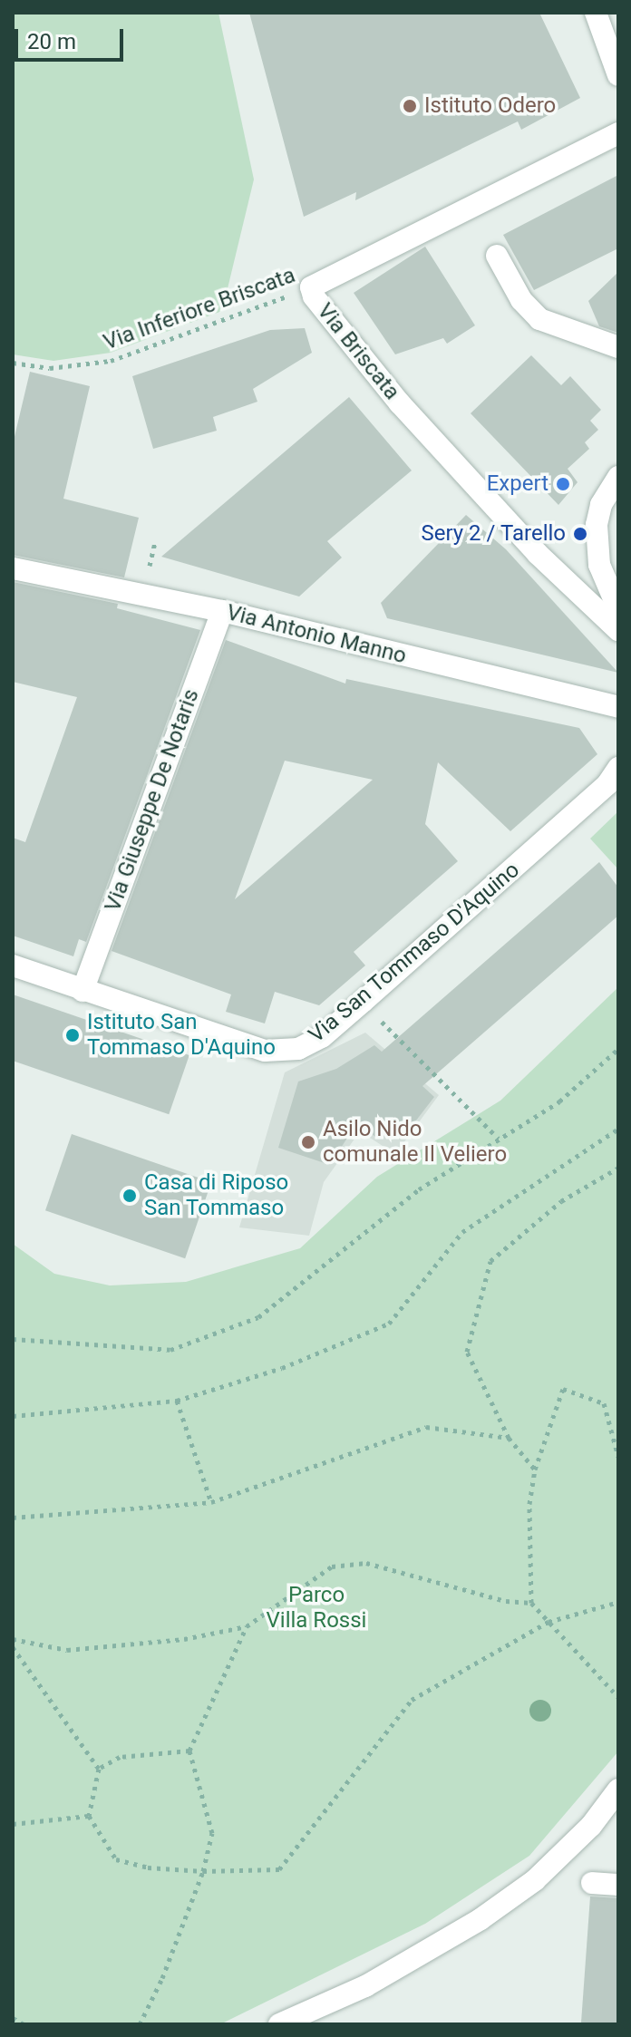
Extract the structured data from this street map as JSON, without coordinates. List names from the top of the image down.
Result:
{
  "streets": {
    "street": [
      "Via Briscata",
      "Via Antonio Manno",
      "Via Giuseppe De Notaris",
      "Via San Tommaso D'Aquino"
    ],
    "path": ["Via Inferiore Briscata"]
  },
  "crossings": [
    ["Via Inferiore Briscata", "Via Briscata"],
    ["Via Antonio Manno", "Via Giuseppe De Notaris"],
    ["Via Giuseppe De Notaris", "Via San Tommaso D'Aquino"]
  ],
  "parks": ["Parco Villa Rossi"],
  "places": [
    "Istituto Odero",
    "Expert",
    "Sery 2 / Tarello",
    "Istituto San Tommaso D'Aquino",
    "Asilo Nido comunale Il Veliero",
    "Casa di Riposo San Tommaso"
  ],
  "scale_bar": "20 m"
}
